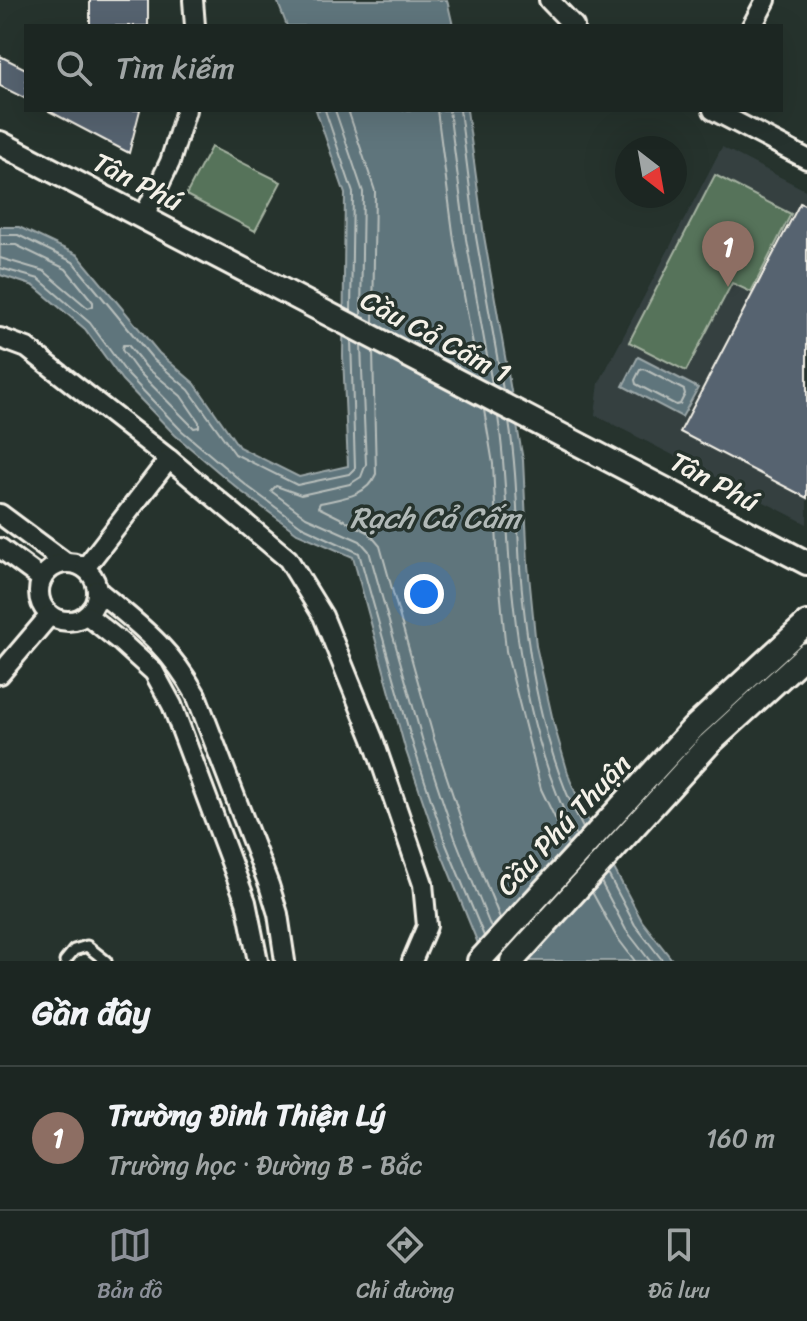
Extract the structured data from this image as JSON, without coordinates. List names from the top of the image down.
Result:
{
  "streets": {
    "street": ["Tân Phú", "Cầu Cả Cấm 1", "Cầu Phú Thuận"]
  },
  "crossings": [
    ["Tân Phú", "Cầu Cả Cấm 1"]
  ],
  "water": ["Rạch Cả Cấm"],
  "north": "bottom right",
  "page": {
    "search": "Tìm kiếm",
    "pins": "1",
    "heading": "Gần đây",
    "list": [
      {
        "mark": "1",
        "name": "Trường Đinh Thiện Lý",
        "note": "Trường học · Đường B - Bắc",
        "value": "160 m"
      }
    ],
    "nav": ["Bản đồ", "Chỉ đường", "Đã lưu"]
  }
}
